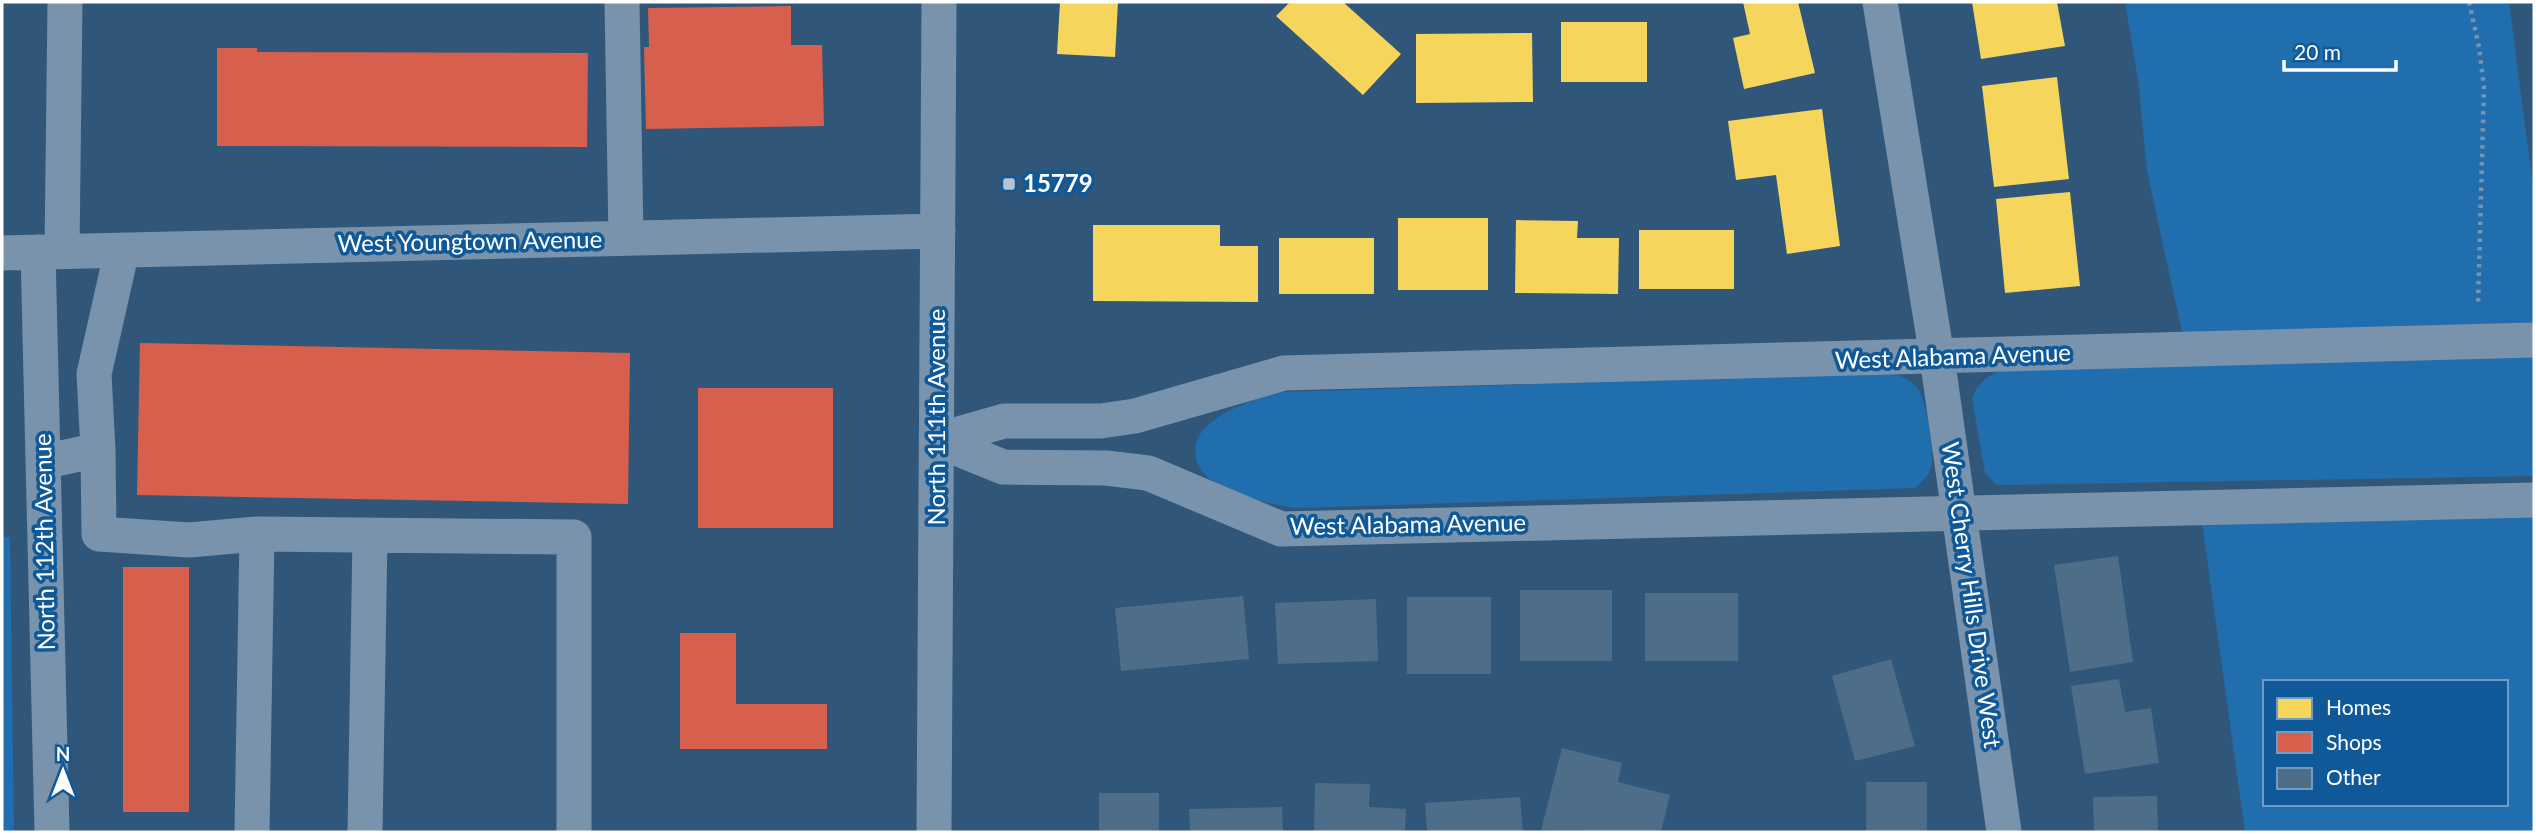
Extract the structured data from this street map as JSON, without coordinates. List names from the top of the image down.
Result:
{
  "streets": {
    "street": [
      "West Youngtown Avenue",
      "West Alabama Avenue",
      "North 111th Avenue",
      "North 112th Avenue",
      "West Cherry Hills Drive West"
    ]
  },
  "crossings": [
    ["West Youngtown Avenue", "North 111th Avenue"],
    ["West Youngtown Avenue", "North 112th Avenue"],
    ["West Alabama Avenue", "North 111th Avenue"],
    ["West Alabama Avenue", "West Cherry Hills Drive West"]
  ],
  "places": {
    "transit": ["15779"]
  },
  "legend": ["Homes", "Shops", "Other"],
  "scale_bar": "20 m",
  "north": "top"
}
